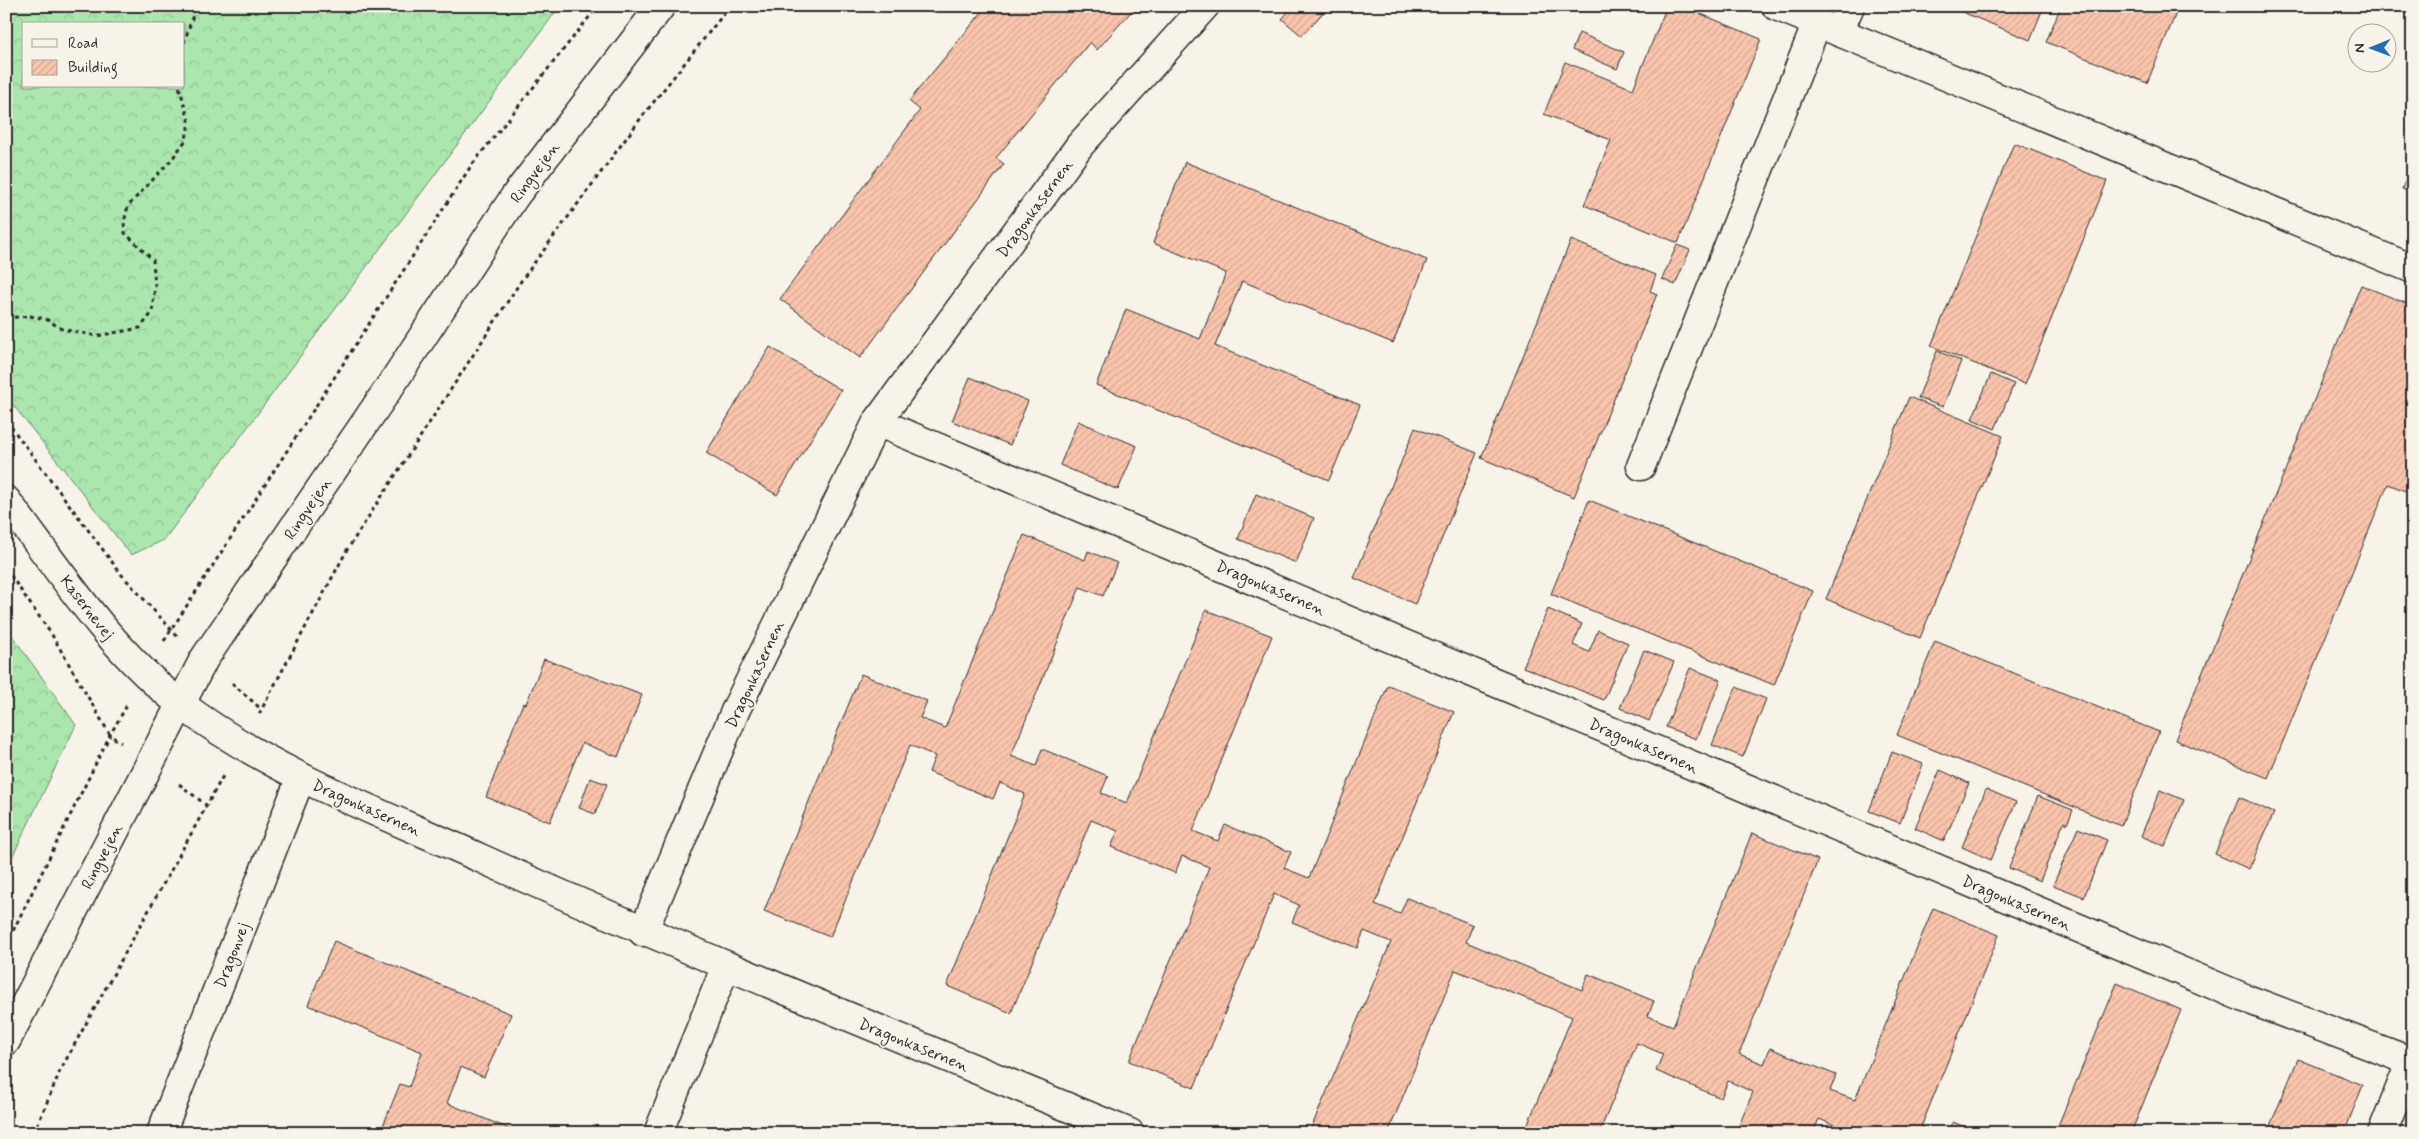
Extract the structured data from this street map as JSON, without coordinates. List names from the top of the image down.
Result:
{
  "streets": {
    "main road": [
      "Ringvejen",
      "Dragonkasernen",
      "Kasernevej",
      "Dragonvej"
    ]
  },
  "crossings": [
    ["Ringvejen", "Dragonkasernen"],
    ["Ringvejen", "Kasernevej"],
    ["Dragonkasernen", "Kasernevej"],
    ["Dragonkasernen", "Dragonvej"]
  ],
  "legend": ["Road", "Building"],
  "north": "left"
}
